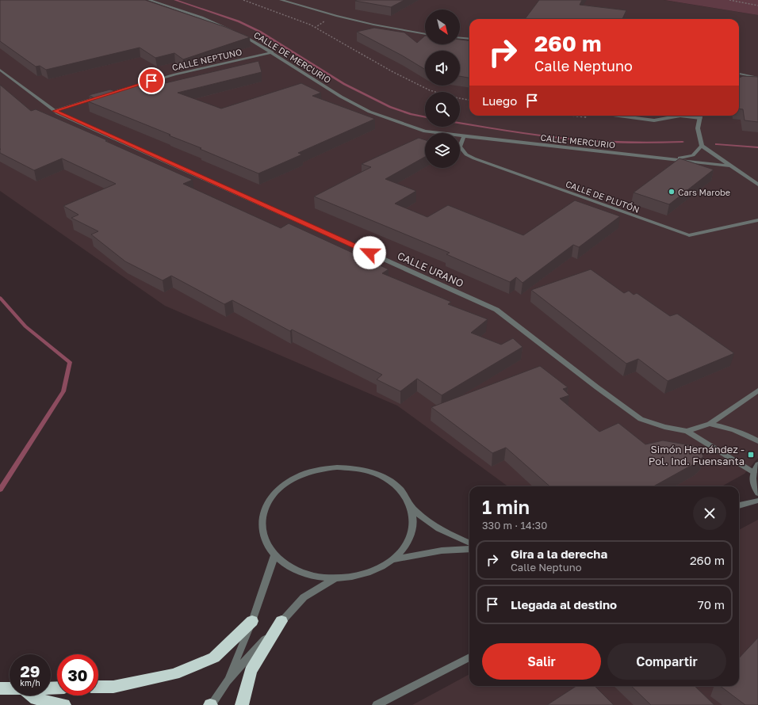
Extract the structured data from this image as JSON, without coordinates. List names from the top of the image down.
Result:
{
  "streets": {
    "street": [
      "CALLE DE MERCURIO",
      "CALLE NEPTUNO",
      "CALLE MERCURIO",
      "CALLE DE PLUTÓN",
      "CALLE URANO"
    ]
  },
  "crossings": [
    ["CALLE DE MERCURIO", "CALLE NEPTUNO"],
    ["CALLE DE MERCURIO", "CALLE MERCURIO"],
    ["CALLE NEPTUNO", "CALLE URANO"],
    ["CALLE MERCURIO", "CALLE DE PLUTÓN"]
  ],
  "places": {
    "other": ["Cars Marobe"],
    "transit": ["Simón Hernández - Pol. Ind. Fuensanta"]
  },
  "north": "bottom right",
  "page": {
    "turn": ["260 m", "Calle Neptuno"],
    "then": "Luego",
    "heading": ["1 min", "330 m · 14:30"],
    "list": [
      {
        "name": "Gira a la derecha",
        "note": "Calle Neptuno",
        "value": "260 m"
      },
      {
        "name": "Llegada al destino",
        "value": "70 m"
      }
    ],
    "buttons": ["Salir", "Compartir"],
    "speed": "29 km/h",
    "limit": "30"
  }
}
